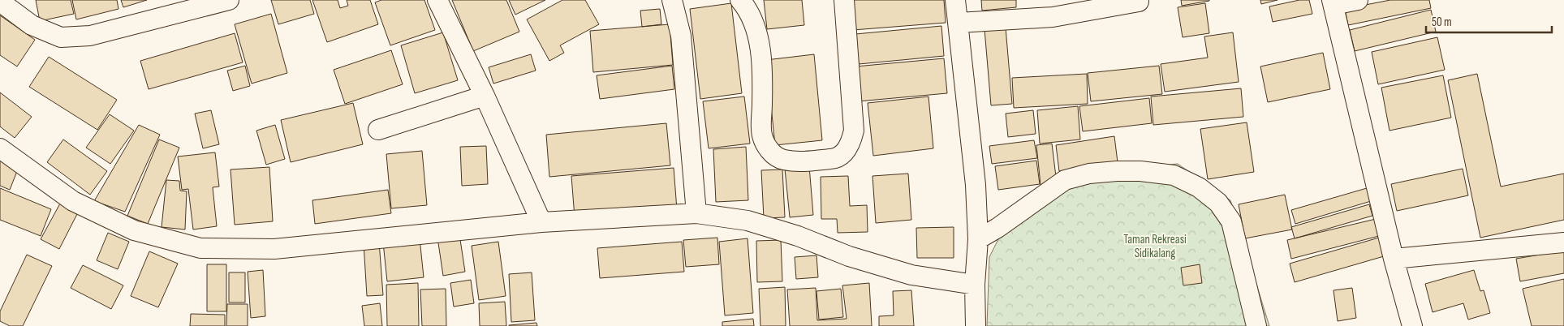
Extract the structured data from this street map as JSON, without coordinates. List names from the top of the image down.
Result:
{
  "parks": ["Taman Rekreasi Sidikalang"],
  "scale_bar": "50 m"
}
